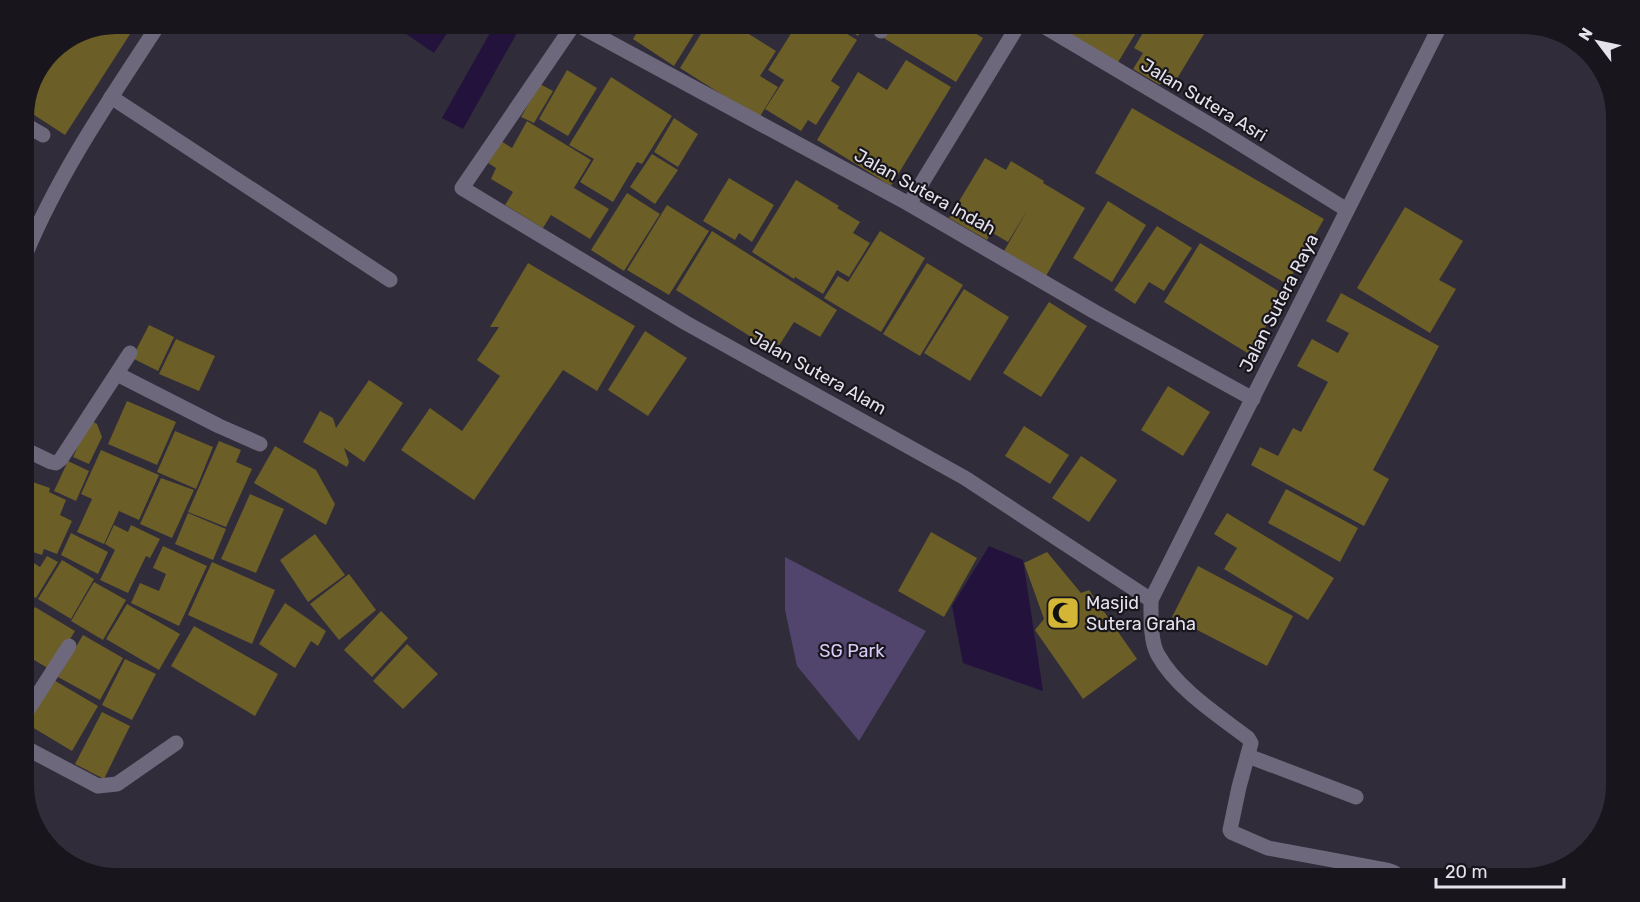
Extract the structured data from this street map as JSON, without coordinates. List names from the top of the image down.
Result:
{
  "streets": {
    "street": [
      "Jalan Sutera Asri",
      "Jalan Sutera Indah",
      "Jalan Sutera Raya",
      "Jalan Sutera Alam"
    ]
  },
  "crossings": [
    ["Jalan Sutera Asri", "Jalan Sutera Raya"],
    ["Jalan Sutera Indah", "Jalan Sutera Raya"],
    ["Jalan Sutera Raya", "Jalan Sutera Alam"]
  ],
  "parks": ["SG Park"],
  "places": {
    "mosque": ["Masjid Sutera Graha"]
  },
  "scale_bar": "20 m",
  "north": "top left"
}
